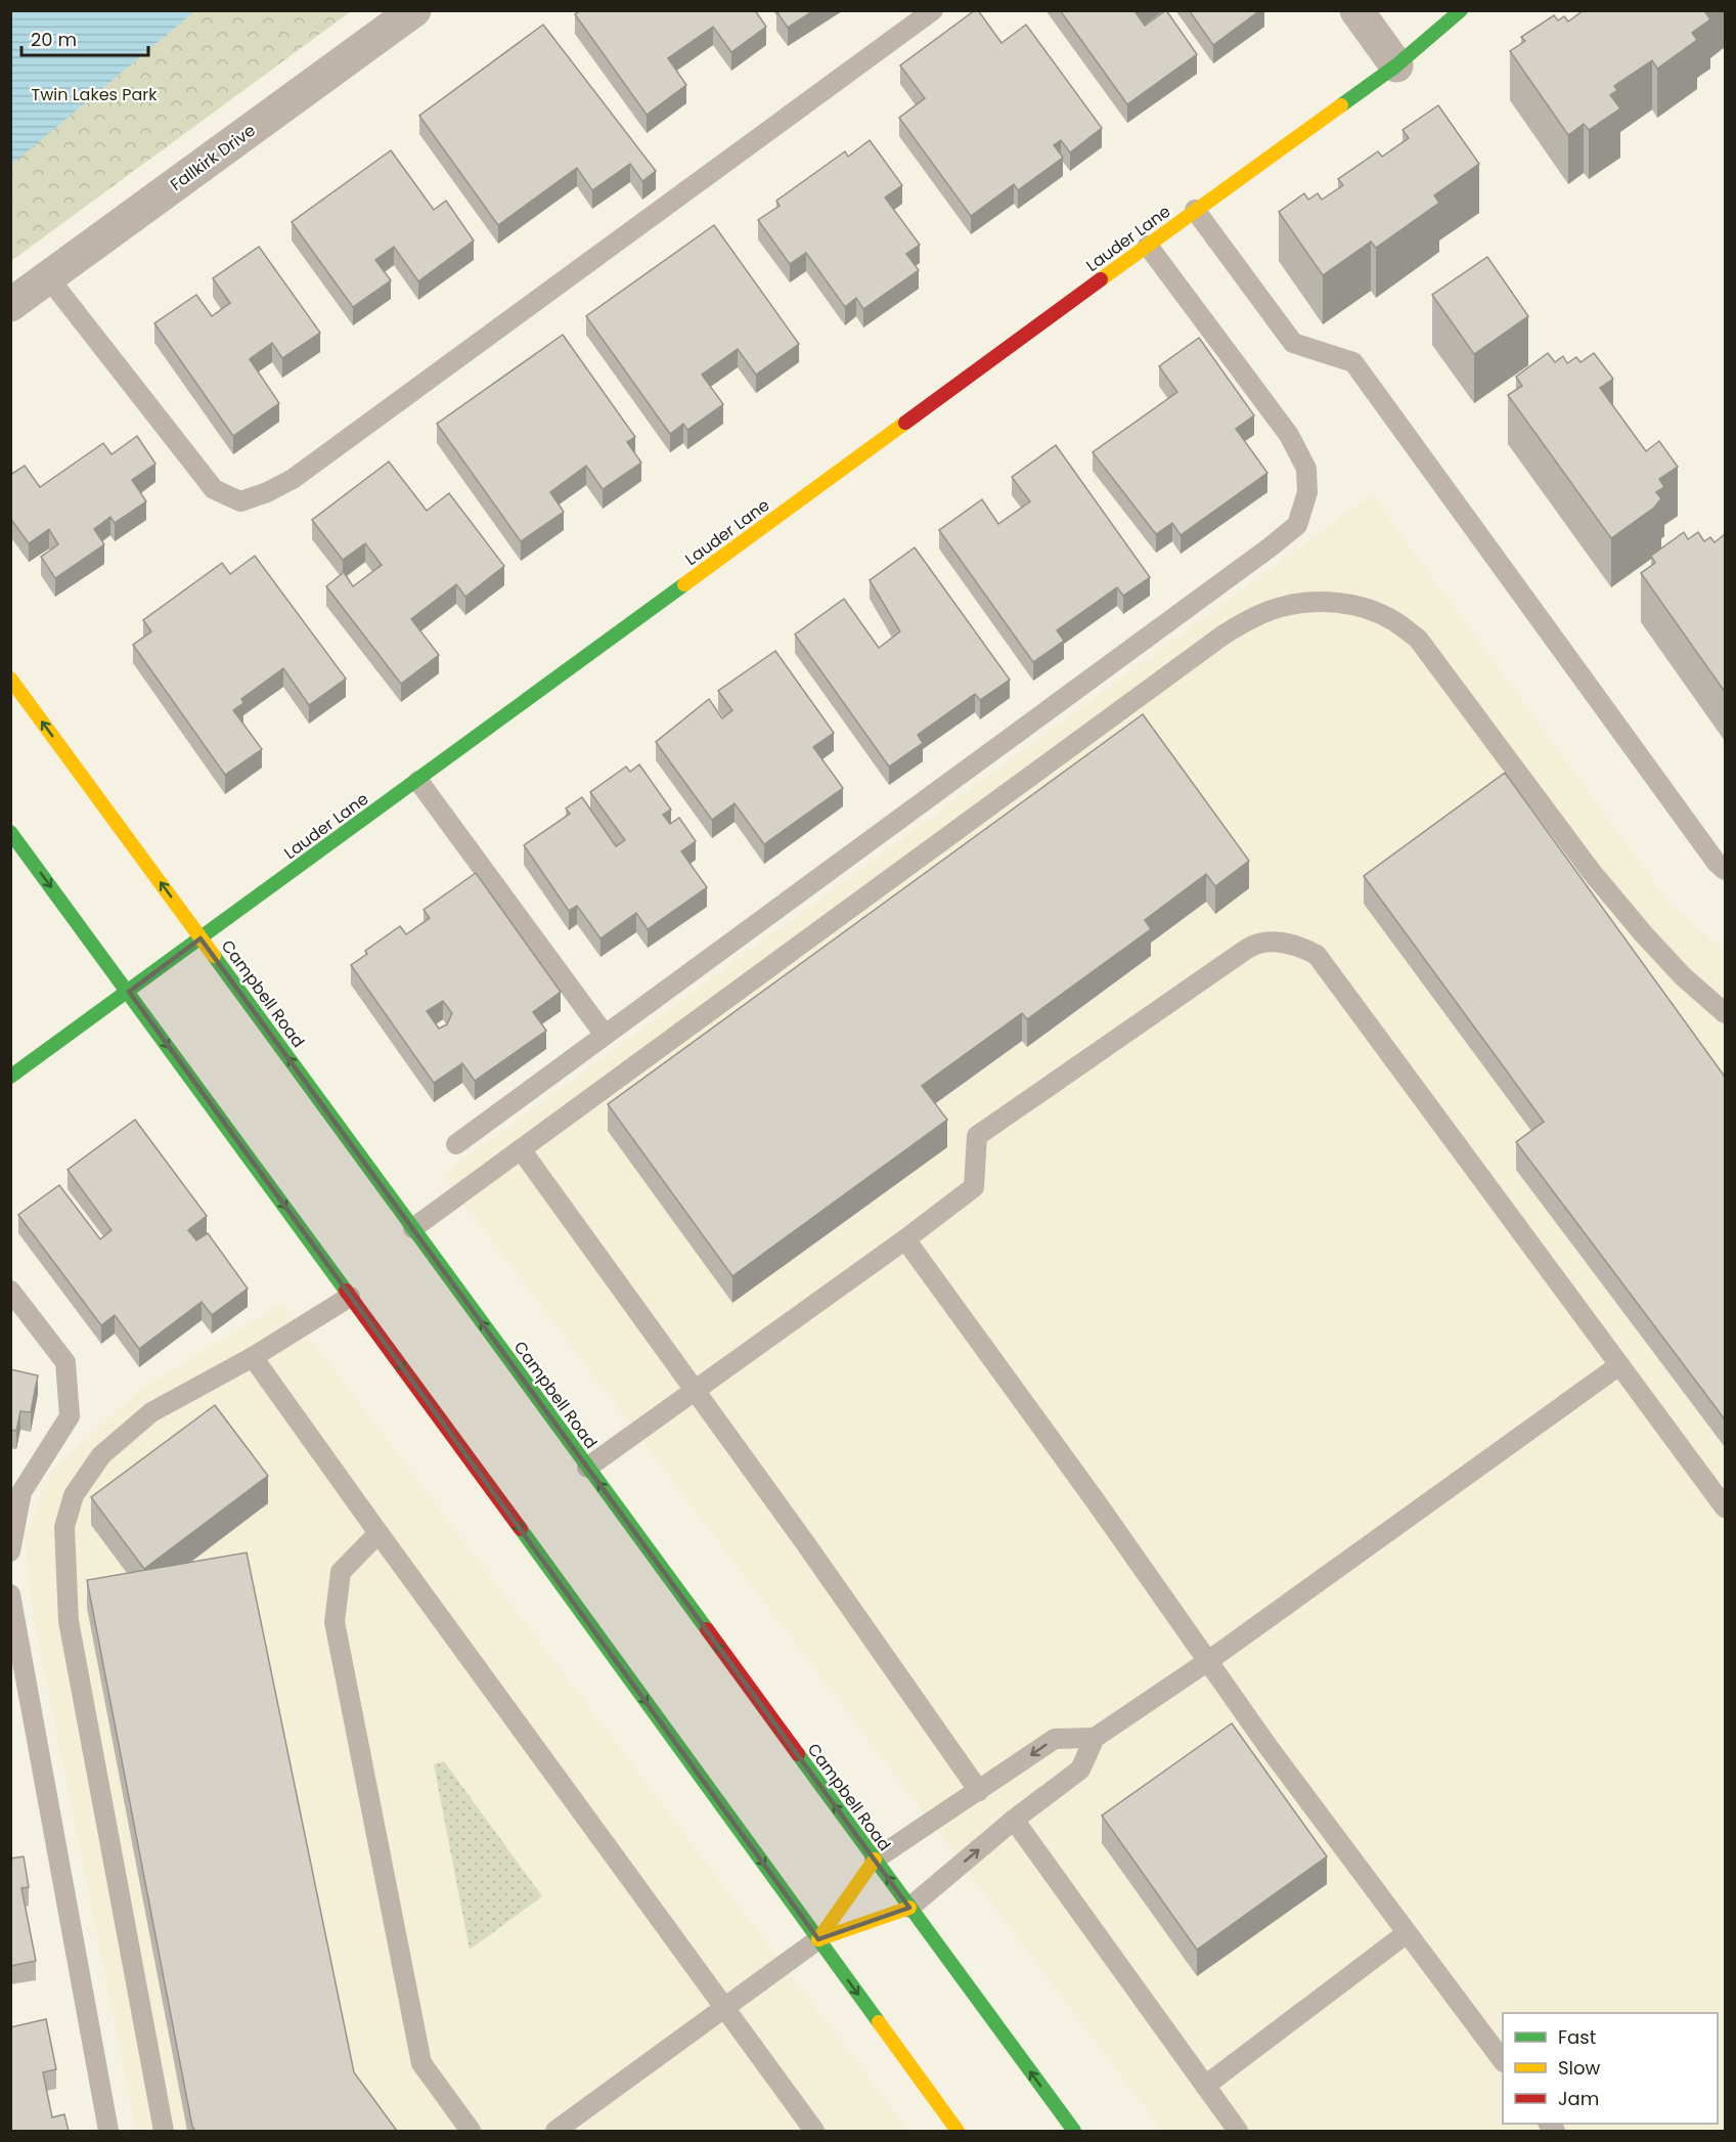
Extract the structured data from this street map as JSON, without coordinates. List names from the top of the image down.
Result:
{
  "streets": {
    "main road": ["Lauder Lane", "Campbell Road"],
    "street": ["Fallkirk Drive"]
  },
  "crossings": [
    ["Lauder Lane", "Campbell Road"]
  ],
  "parks": ["Twin Lakes Park"],
  "legend": ["Fast", "Slow", "Jam"],
  "scale_bar": "20 m"
}
